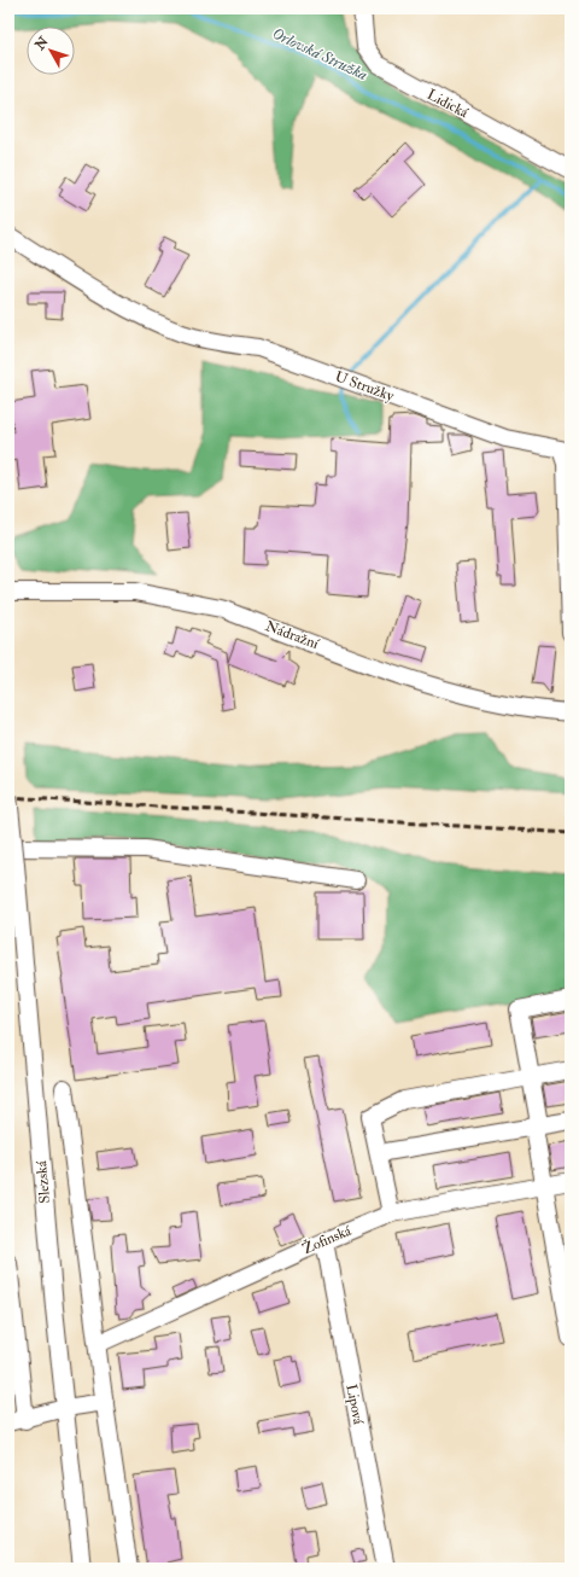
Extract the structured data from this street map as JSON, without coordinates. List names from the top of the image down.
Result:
{
  "streets": {
    "street": [
      "Lidická",
      "U Stružky",
      "Nádražní",
      "Slezská",
      "Žofinská",
      "Lipová"
    ]
  },
  "crossings": [
    ["Žofinská", "Lipová"]
  ],
  "water": ["Orlovská Stružka"],
  "north": "top left"
}
